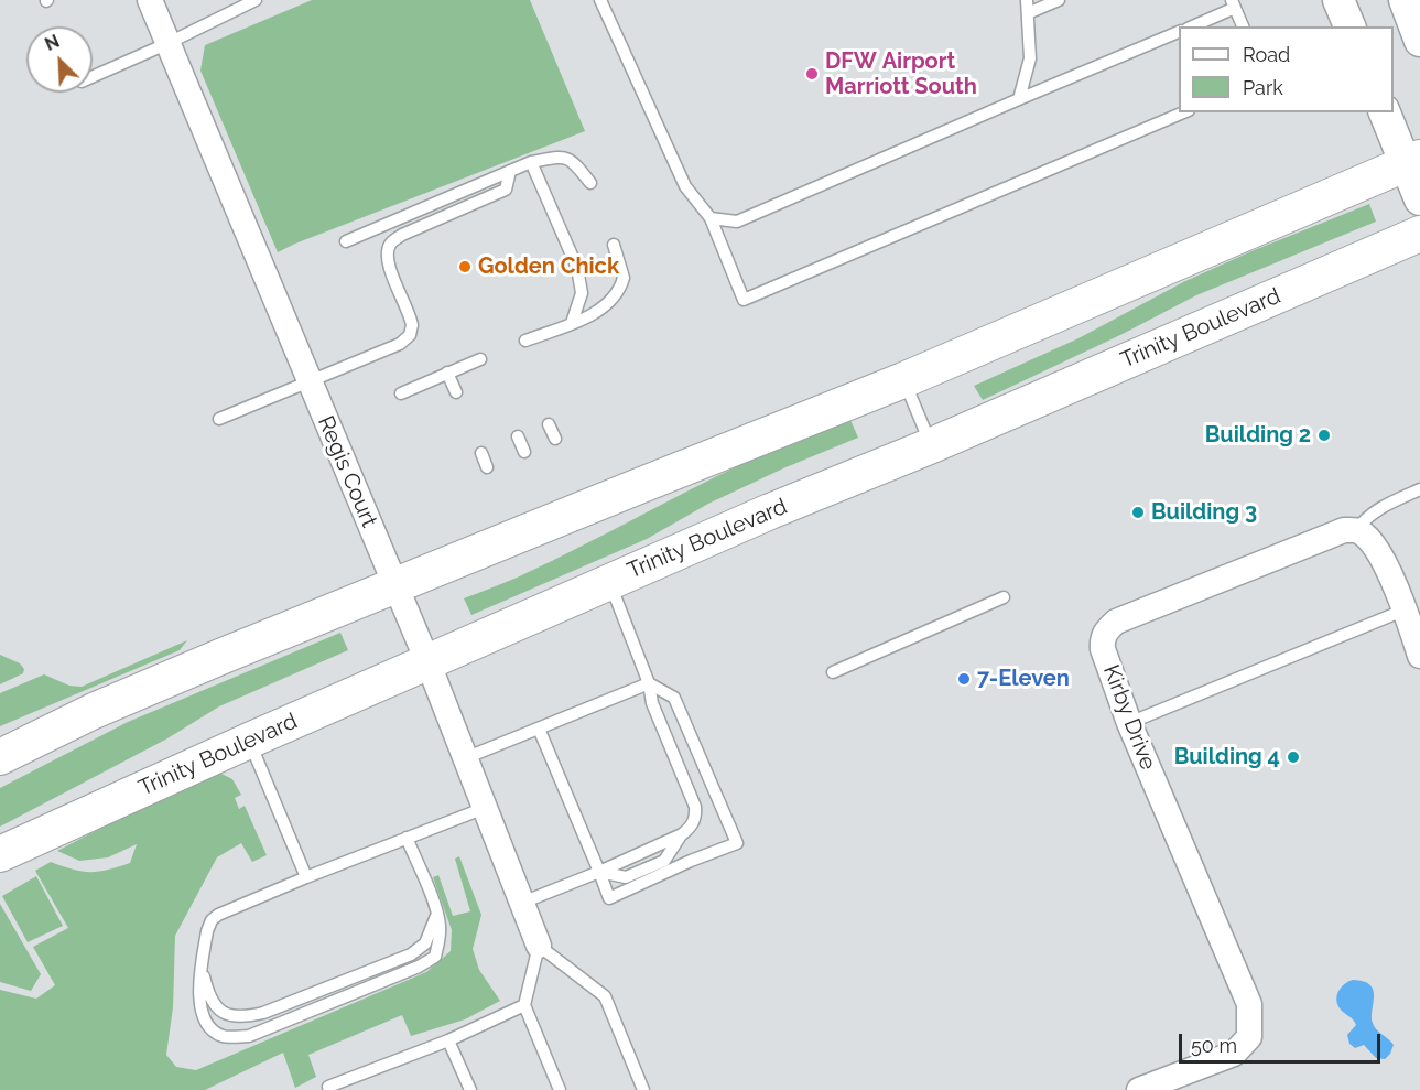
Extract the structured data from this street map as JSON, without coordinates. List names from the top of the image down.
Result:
{
  "streets": {
    "main road": ["Trinity Boulevard"],
    "street": ["Regis Court", "Kirby Drive"]
  },
  "crossings": [
    ["Trinity Boulevard", "Regis Court"]
  ],
  "places": [
    "DFW Airport Marriott South",
    "Golden Chick",
    "Building 2",
    "Building 3",
    "7-Eleven",
    "Building 4"
  ],
  "legend": ["Road", "Park"],
  "scale_bar": "50 m",
  "north": "top left"
}
